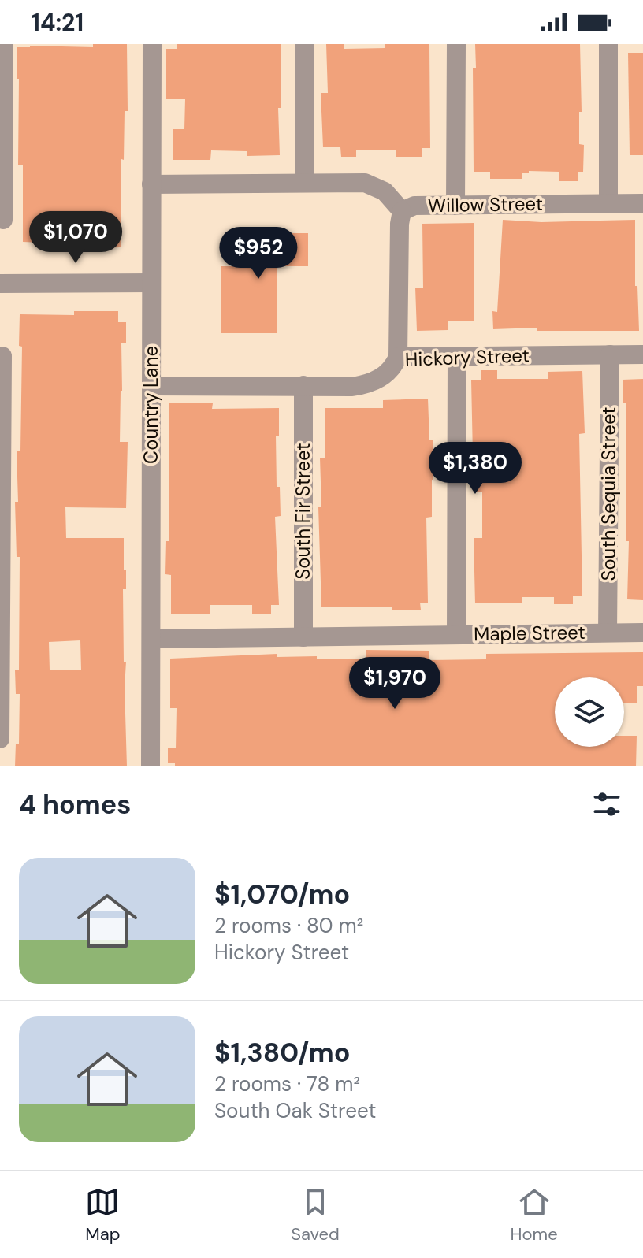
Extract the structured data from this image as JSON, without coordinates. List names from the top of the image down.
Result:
{
  "streets": {
    "street": [
      "Willow Street",
      "Hickory Street",
      "Country Lane",
      "South Sequia Street",
      "South Fir Street",
      "Maple Street"
    ]
  },
  "crossings": [
    ["Willow Street", "Country Lane"],
    ["Hickory Street", "Country Lane"],
    ["Hickory Street", "South Sequia Street"],
    ["Hickory Street", "South Fir Street"],
    ["Country Lane", "Maple Street"],
    ["South Sequia Street", "Maple Street"],
    ["South Fir Street", "Maple Street"]
  ],
  "page": {
    "status": "14:21",
    "price": [
      "$1,070",
      "$952",
      "$1,380",
      "$1,970"
    ],
    "heading": "4 homes",
    "list": [
      {
        "name": "$1,070/mo",
        "note": "2 rooms · 80 m² · Hickory Street"
      },
      {
        "name": "$1,380/mo",
        "note": "2 rooms · 78 m² · South Oak Street"
      }
    ],
    "tabs": ["Map", "Saved", "Home"]
  }
}
